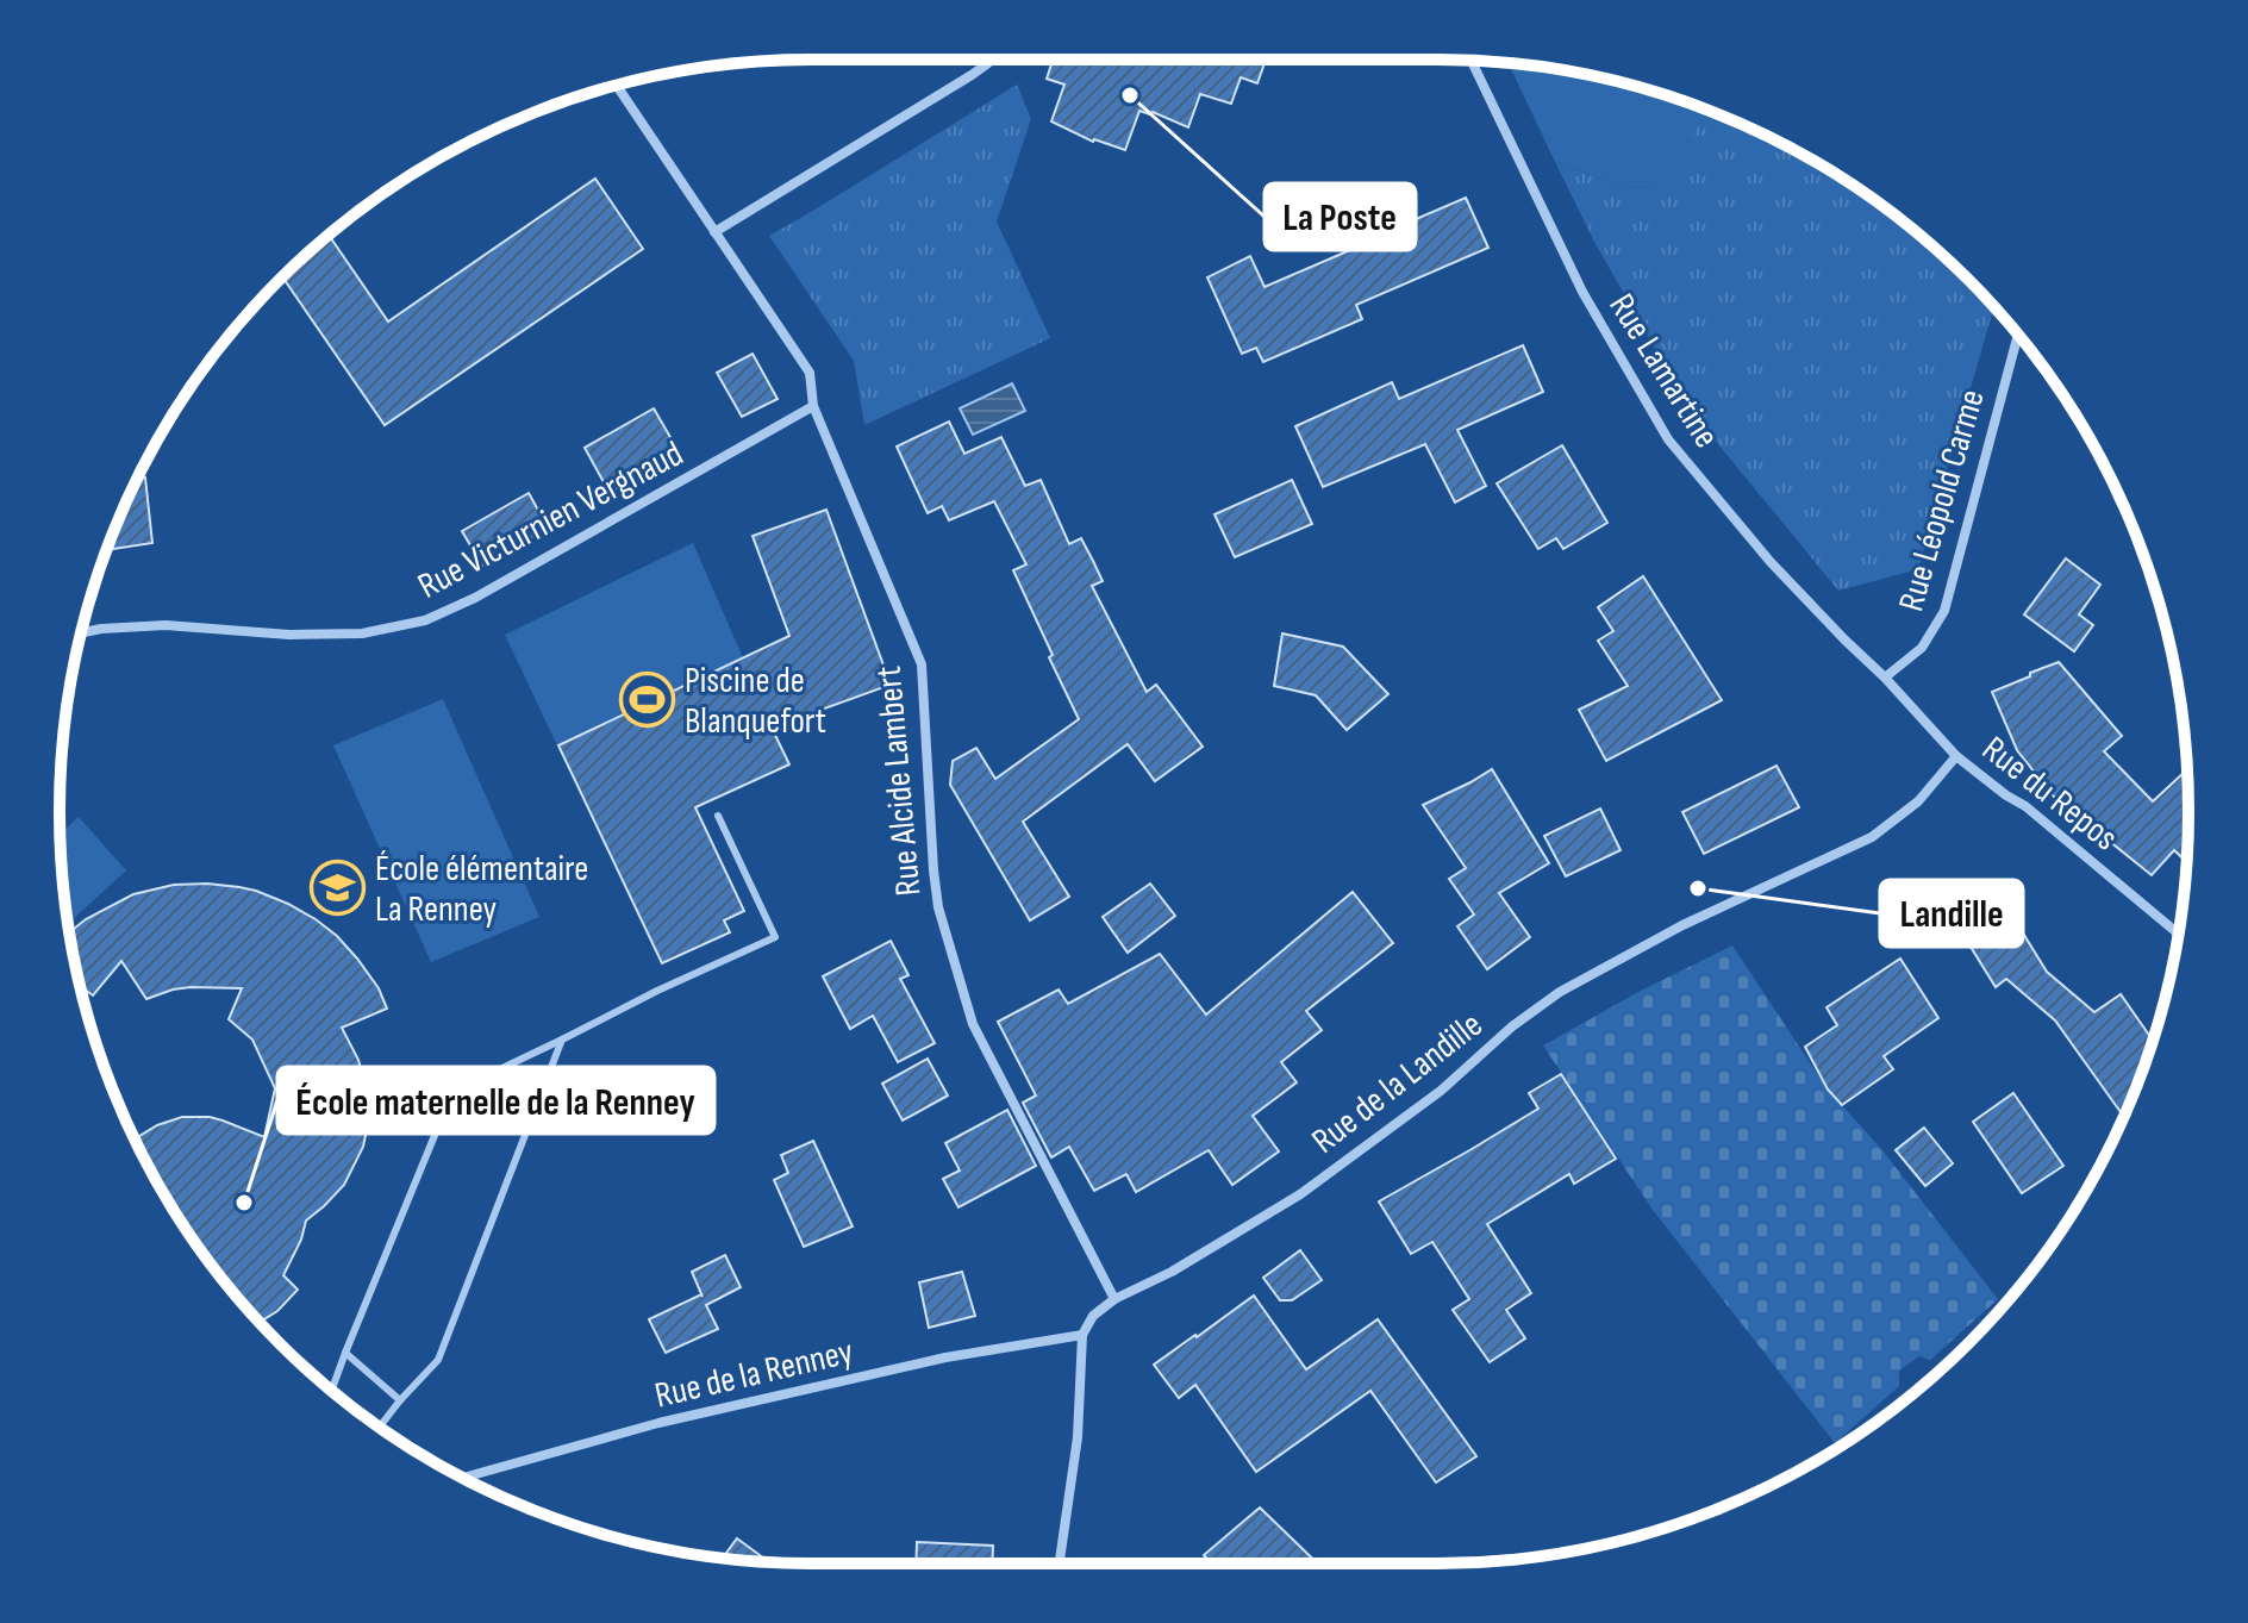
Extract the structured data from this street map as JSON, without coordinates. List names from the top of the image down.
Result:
{
  "streets": {
    "street": [
      "Rue Lamartine",
      "Rue Léopold Carme",
      "Rue Victurnien Vergnaud",
      "Rue Alcide Lambert",
      "Rue du Repos",
      "Rue de la Landille",
      "Rue de la Renney"
    ]
  },
  "crossings": [
    ["Rue Lamartine", "Rue Léopold Carme"],
    ["Rue Lamartine", "Rue du Repos"],
    ["Rue Léopold Carme", "Rue du Repos"],
    ["Rue Victurnien Vergnaud", "Rue Alcide Lambert"],
    ["Rue Alcide Lambert", "Rue de la Landille"],
    ["Rue du Repos", "Rue de la Landille"],
    ["Rue de la Landille", "Rue de la Renney"]
  ],
  "places": {
    "other": ["La Poste", "Landille", "École maternelle de la Renney"],
    "sports": ["Piscine de Blanquefort"],
    "school or university": ["École élémentaire La Renney"]
  }
}
